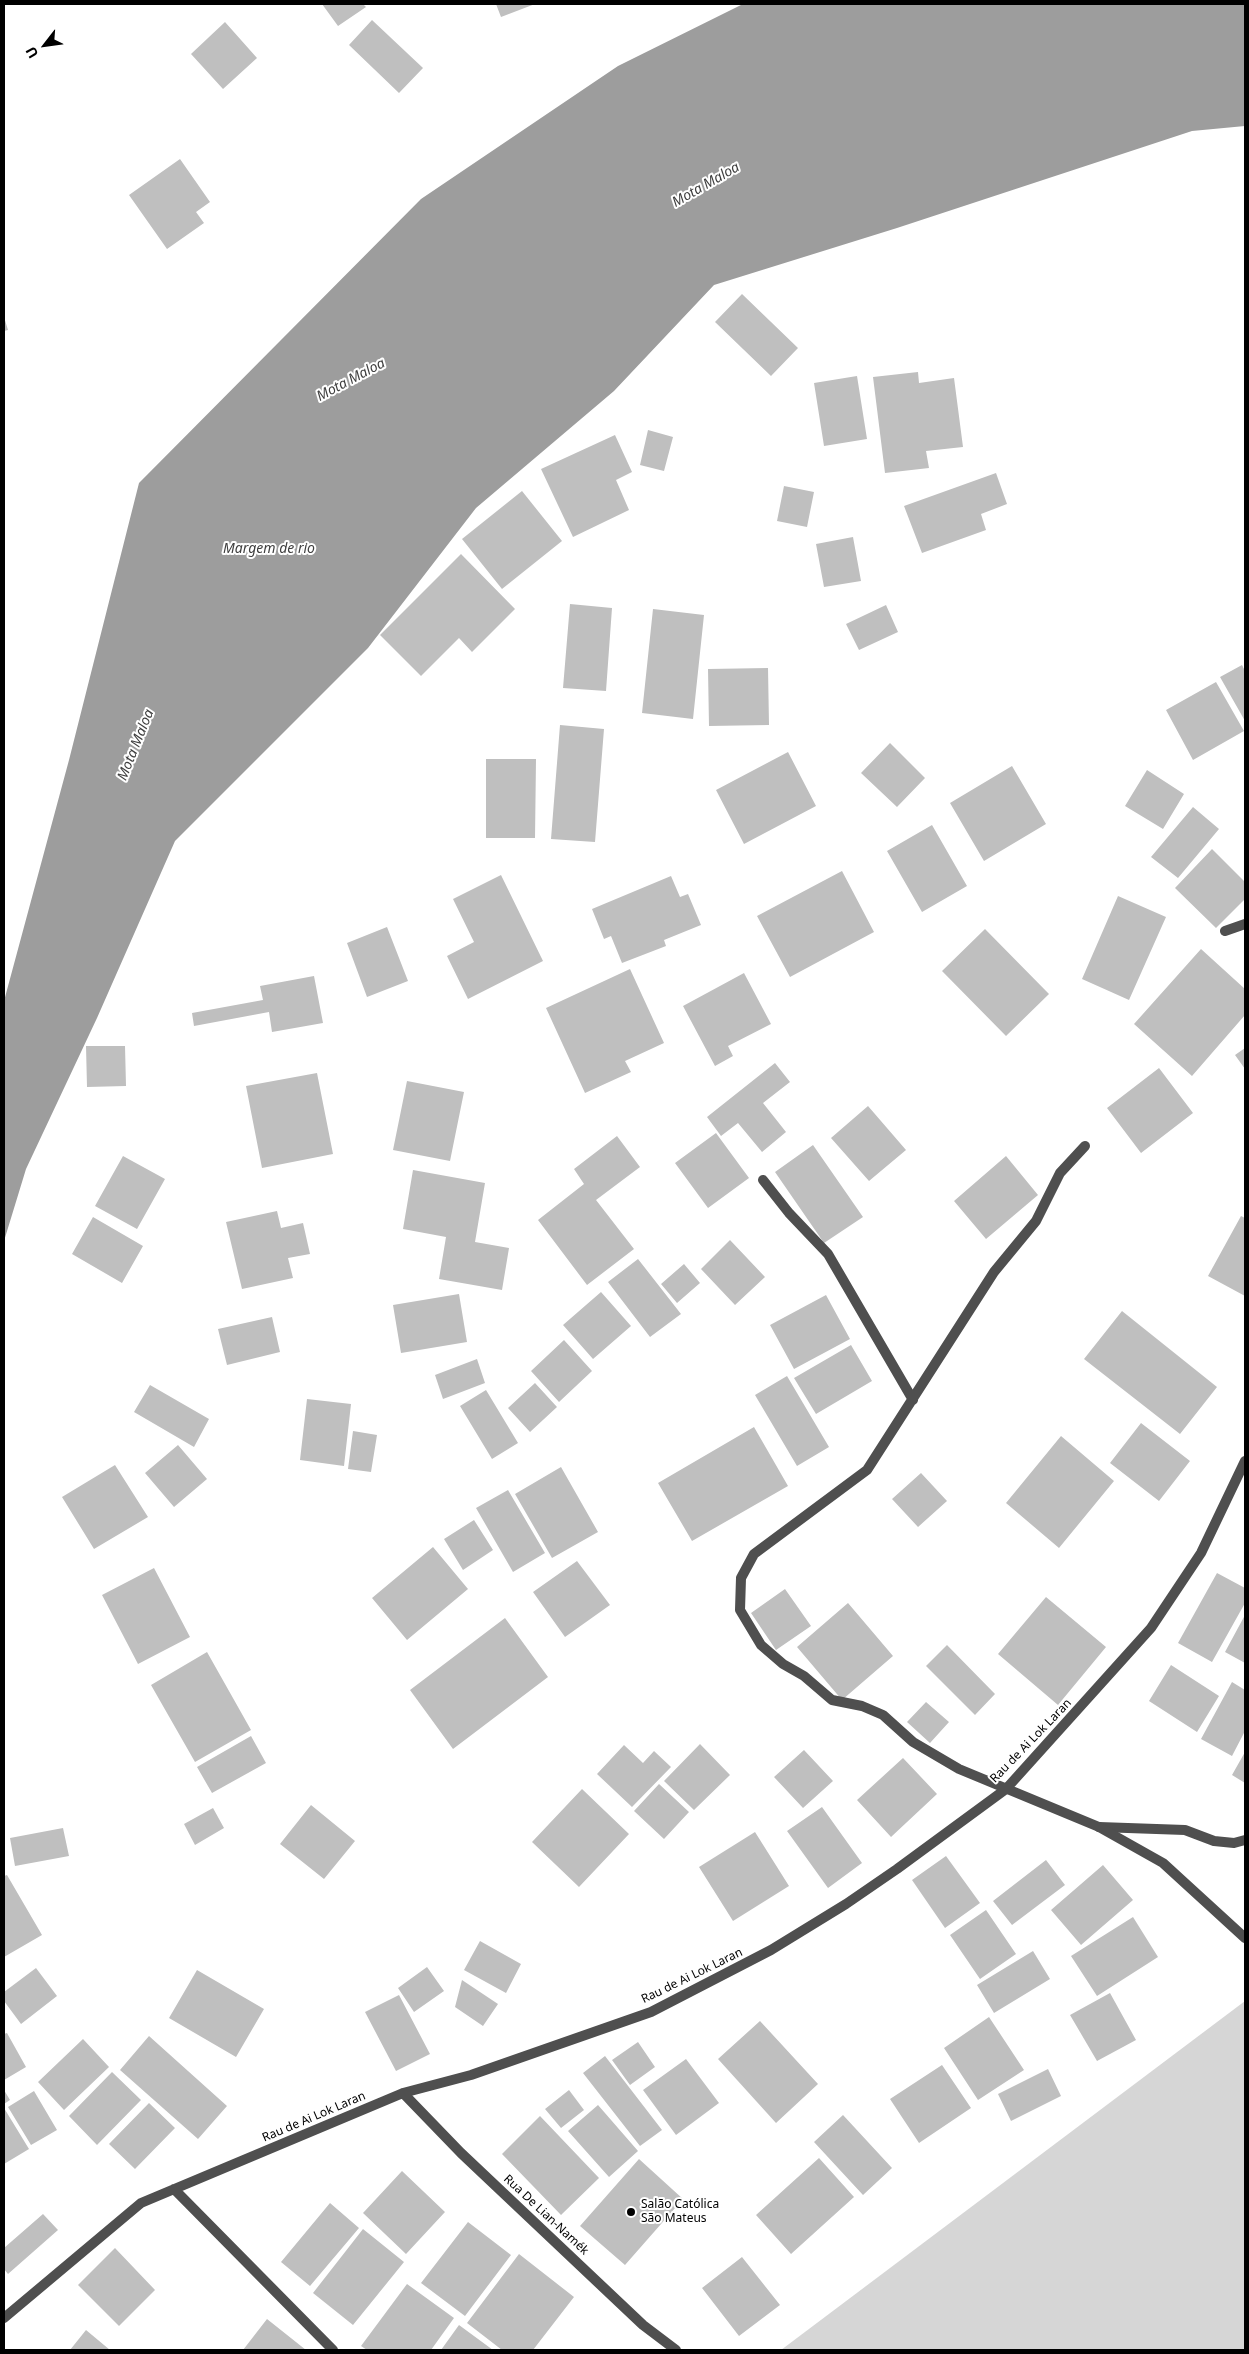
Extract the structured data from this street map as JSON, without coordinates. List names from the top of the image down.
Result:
{
  "streets": {
    "street": ["Rau de Ai Lok Laran", "Rua De Lian-Namék"]
  },
  "crossings": [
    ["Rau de Ai Lok Laran", "Rua De Lian-Namék"]
  ],
  "water": ["Mota Maloa", "Margem de rio"],
  "places": ["Salão Católica São Mateus"],
  "north": "bottom left"
}
